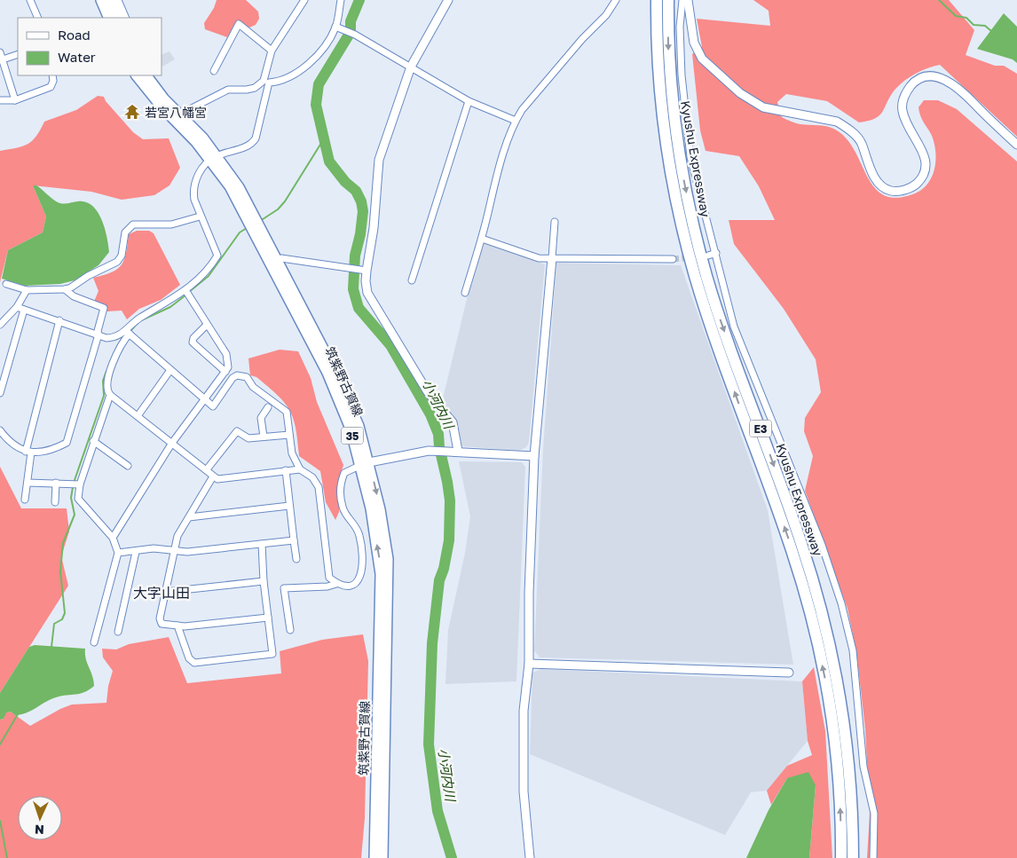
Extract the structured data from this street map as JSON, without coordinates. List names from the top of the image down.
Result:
{
  "streets": {
    "highway": ["Kyushu Expressway", "E3"],
    "main road": ["筑紫野古賀線", "35"]
  },
  "districts": ["大字山田"],
  "water": ["小河内川"],
  "places": {
    "temple": ["若宮八幡宮"]
  },
  "legend": ["Road", "Water"],
  "north": "bottom"
}
